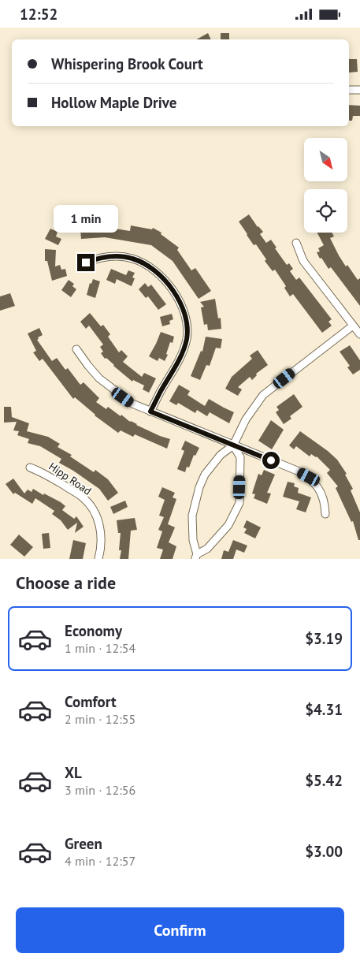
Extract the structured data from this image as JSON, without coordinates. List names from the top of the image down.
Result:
{
  "streets": {
    "street": ["Hipp Road"]
  },
  "north": "bottom right",
  "page": {
    "status": "12:52",
    "banner": ["Whispering Brook Court", "Hollow Maple Drive"],
    "bubble": "1 min",
    "heading": "Choose a ride",
    "list": [
      {
        "name": "Economy",
        "note": "1 min · 12:54",
        "value": "$3.19"
      },
      {
        "name": "Comfort",
        "note": "2 min · 12:55",
        "value": "$4.31"
      },
      {
        "name": "XL",
        "note": "3 min · 12:56",
        "value": "$5.42"
      },
      {
        "name": "Green",
        "note": "4 min · 12:57",
        "value": "$3.00"
      }
    ],
    "buttons": "Confirm"
  }
}
